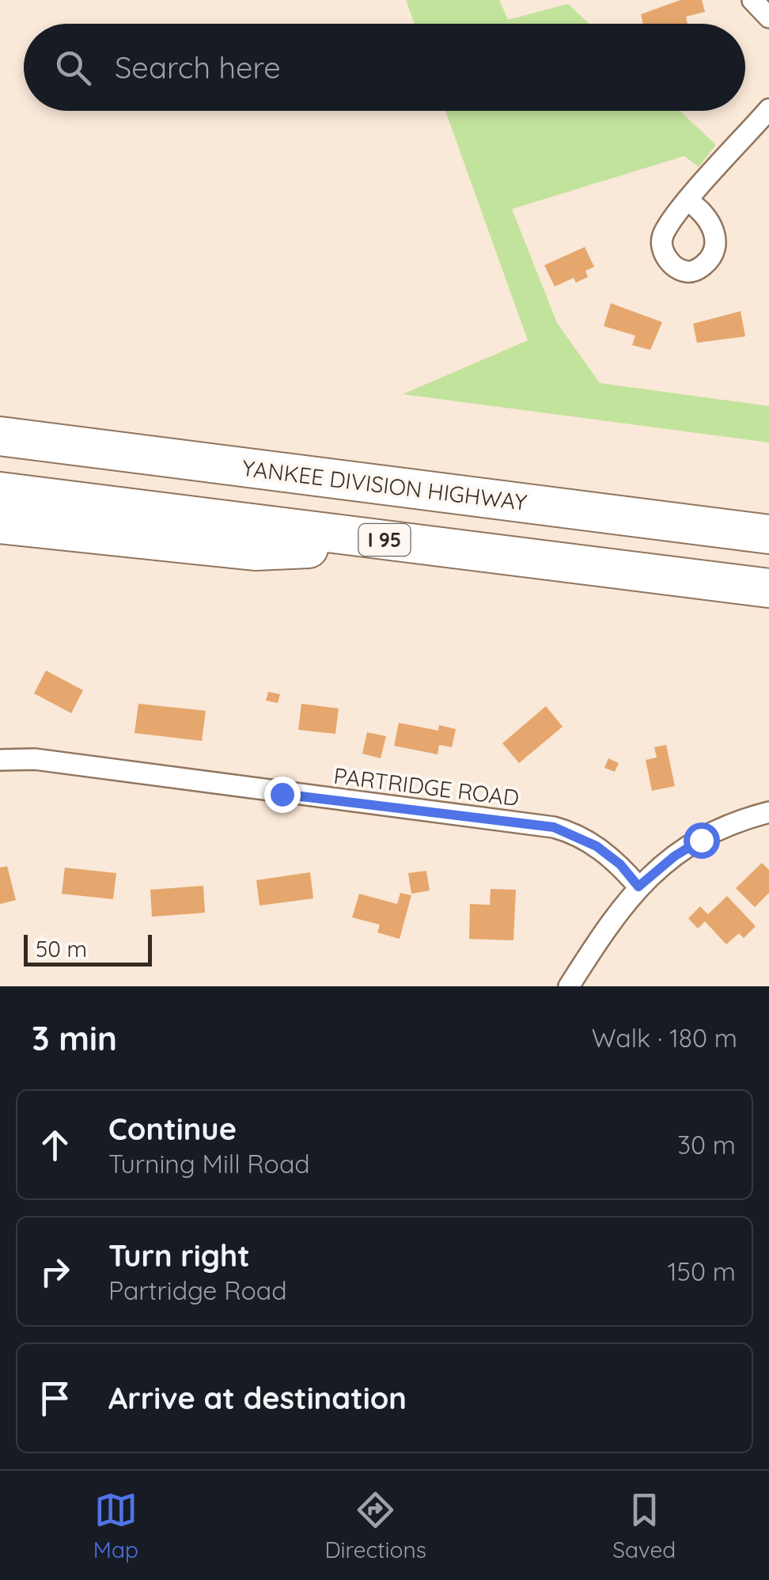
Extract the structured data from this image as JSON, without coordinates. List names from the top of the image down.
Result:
{
  "streets": {
    "highway": ["YANKEE DIVISION HIGHWAY", "I 95"],
    "street": ["PARTRIDGE ROAD"]
  },
  "scale_bar": "50 m",
  "page": {
    "search": "Search here",
    "scale": "50 m",
    "heading": ["3 min", "Walk · 180 m"],
    "list": [
      ["Continue", "Turning Mill Road", "30 m"],
      ["Turn right", "Partridge Road", "150 m"],
      "Arrive at destination"
    ],
    "nav": ["Map", "Directions", "Saved"]
  }
}
